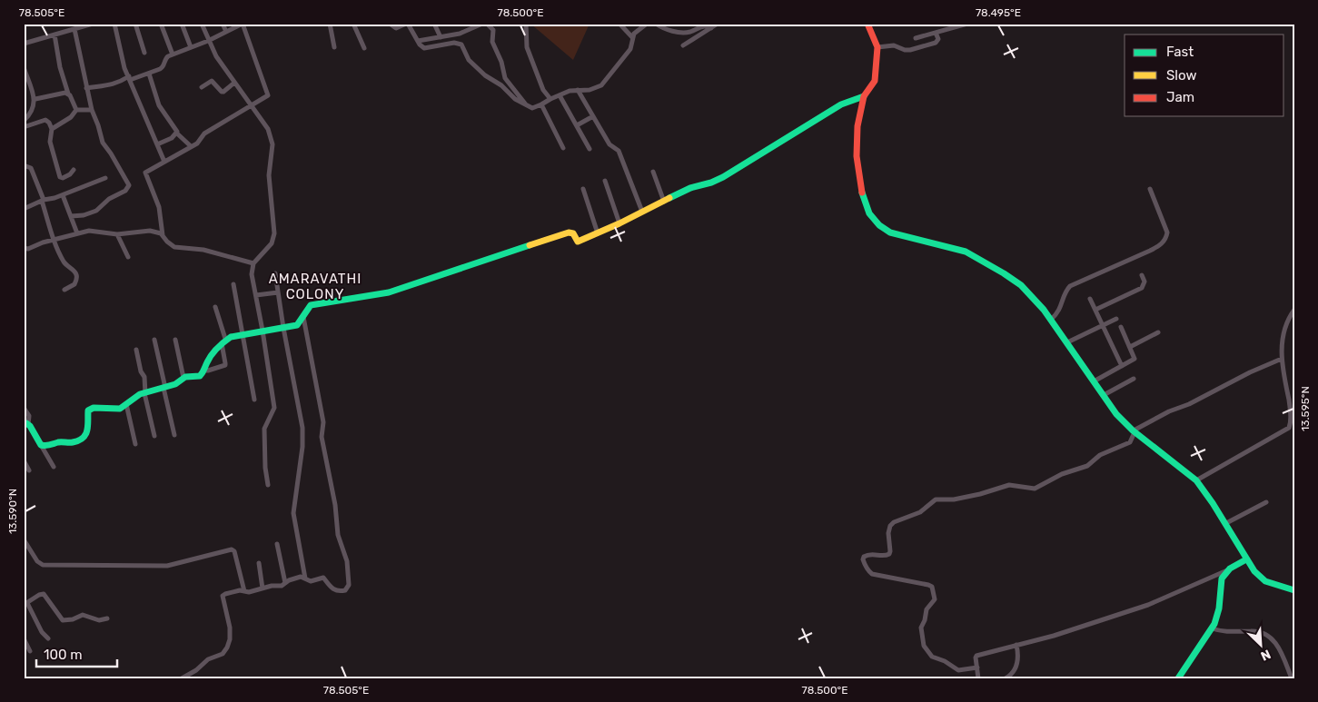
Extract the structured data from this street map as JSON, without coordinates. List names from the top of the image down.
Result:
{
  "districts": ["AMARAVATHI COLONY"],
  "legend": ["Fast", "Slow", "Jam"],
  "scale_bar": "100 m",
  "north": "bottom right",
  "coordinates": [
    "78.505°E",
    "78.500°E",
    "78.495°E",
    "13.595°N",
    "13.590°N"
  ]
}
